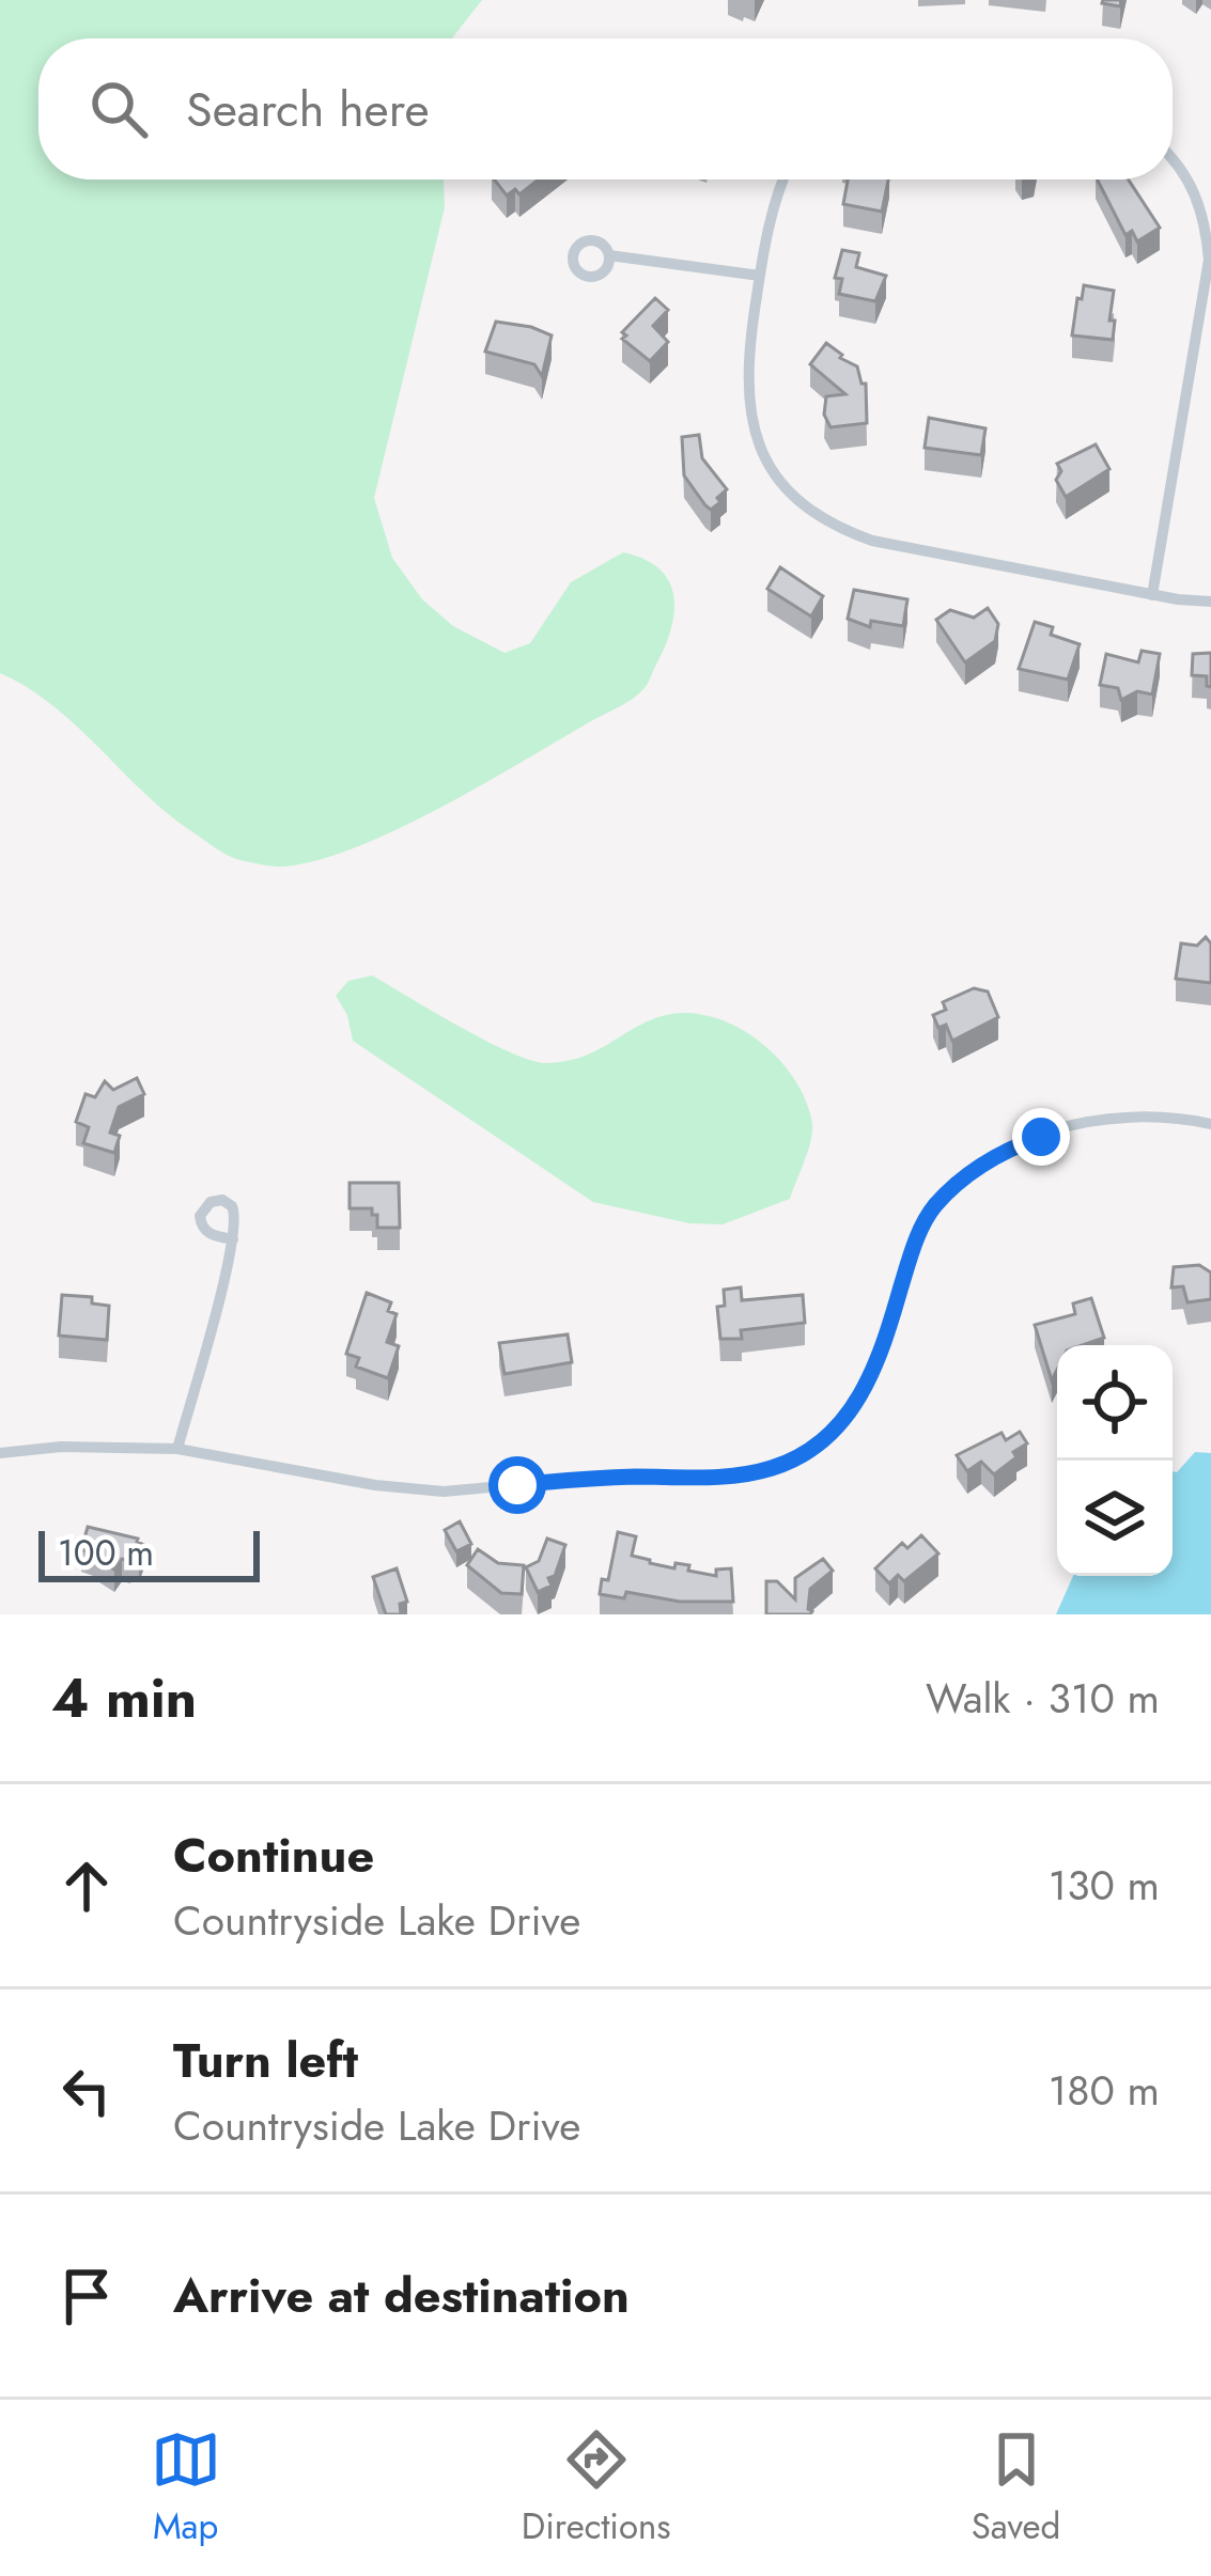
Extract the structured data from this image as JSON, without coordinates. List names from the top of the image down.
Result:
{
  "scale_bar": "100 m",
  "page": {
    "search": "Search here",
    "scale": "100 m",
    "heading": ["4 min", "Walk · 310 m"],
    "list": [
      ["Continue", "Countryside Lake Drive", "130 m"],
      ["Turn left", "Countryside Lake Drive", "180 m"],
      "Arrive at destination"
    ],
    "nav": ["Map", "Directions", "Saved"]
  }
}
